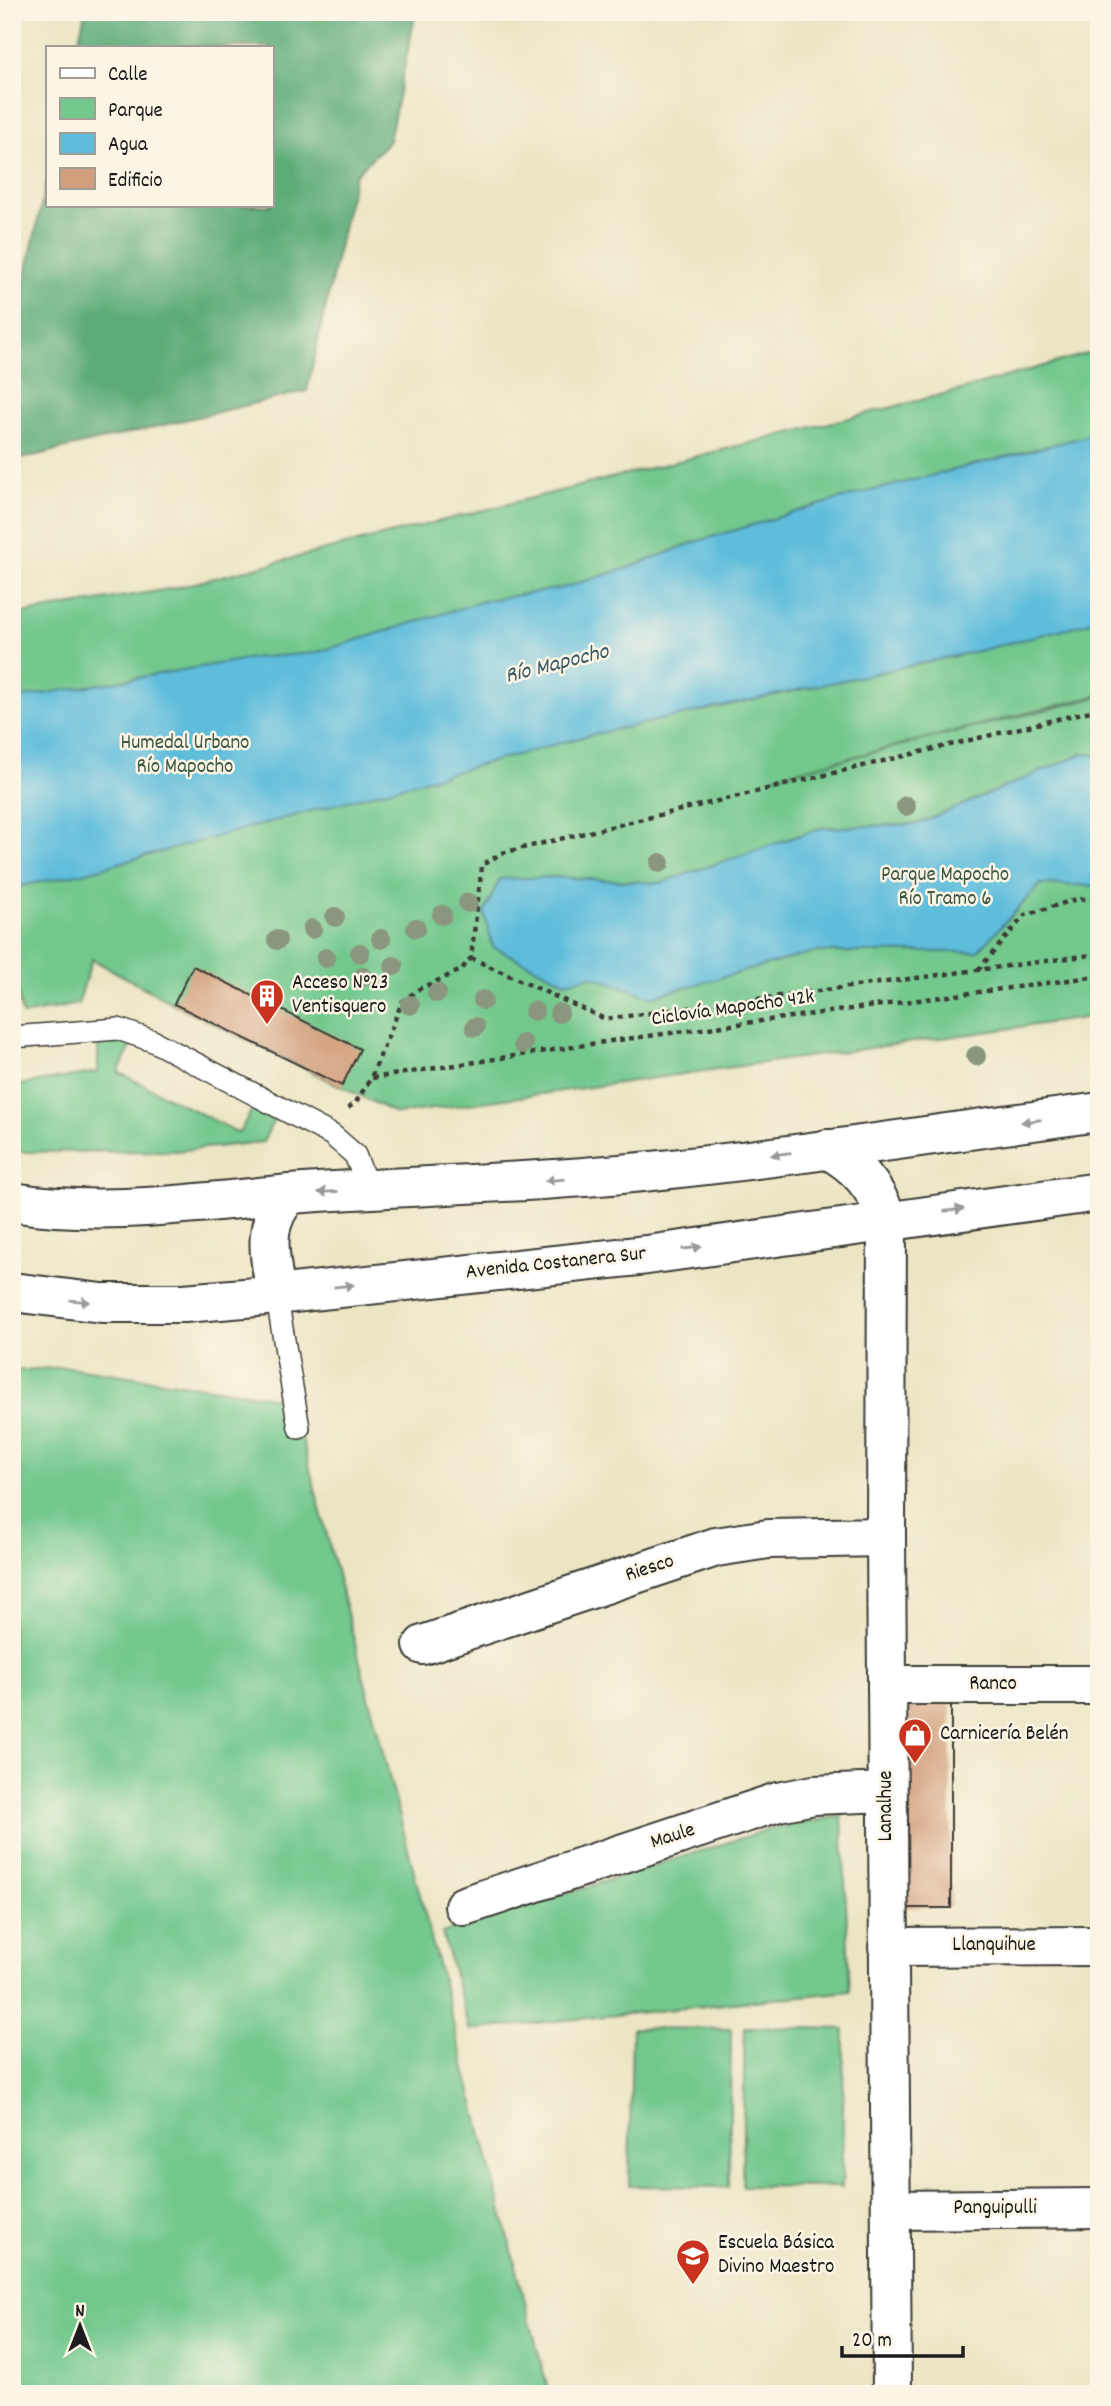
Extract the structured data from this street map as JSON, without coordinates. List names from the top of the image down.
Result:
{
  "streets": {
    "street": [
      "Avenida Costanera Sur",
      "Riesco",
      "Ranco",
      "Lanalhue",
      "Maule",
      "Llanquihue",
      "Panguipulli"
    ],
    "path": ["Ciclovía Mapocho 42k"]
  },
  "crossings": [
    ["Avenida Costanera Sur", "Lanalhue"],
    ["Riesco", "Lanalhue"],
    ["Ranco", "Lanalhue"],
    ["Lanalhue", "Maule"],
    ["Lanalhue", "Llanquihue"],
    ["Lanalhue", "Panguipulli"]
  ],
  "water": ["Río Mapocho"],
  "parks": ["Humedal Urbano Río Mapocho", "Parque Mapocho Río Tramo 6"],
  "places": {
    "building": ["Acceso N°23 Ventisquero"],
    "shop": ["Carnicería Belén"],
    "school or university": ["Escuela Básica Divino Maestro"]
  },
  "legend": [
    "Calle",
    "Parque",
    "Agua",
    "Edificio"
  ],
  "scale_bar": "20 m",
  "north": "top"
}
